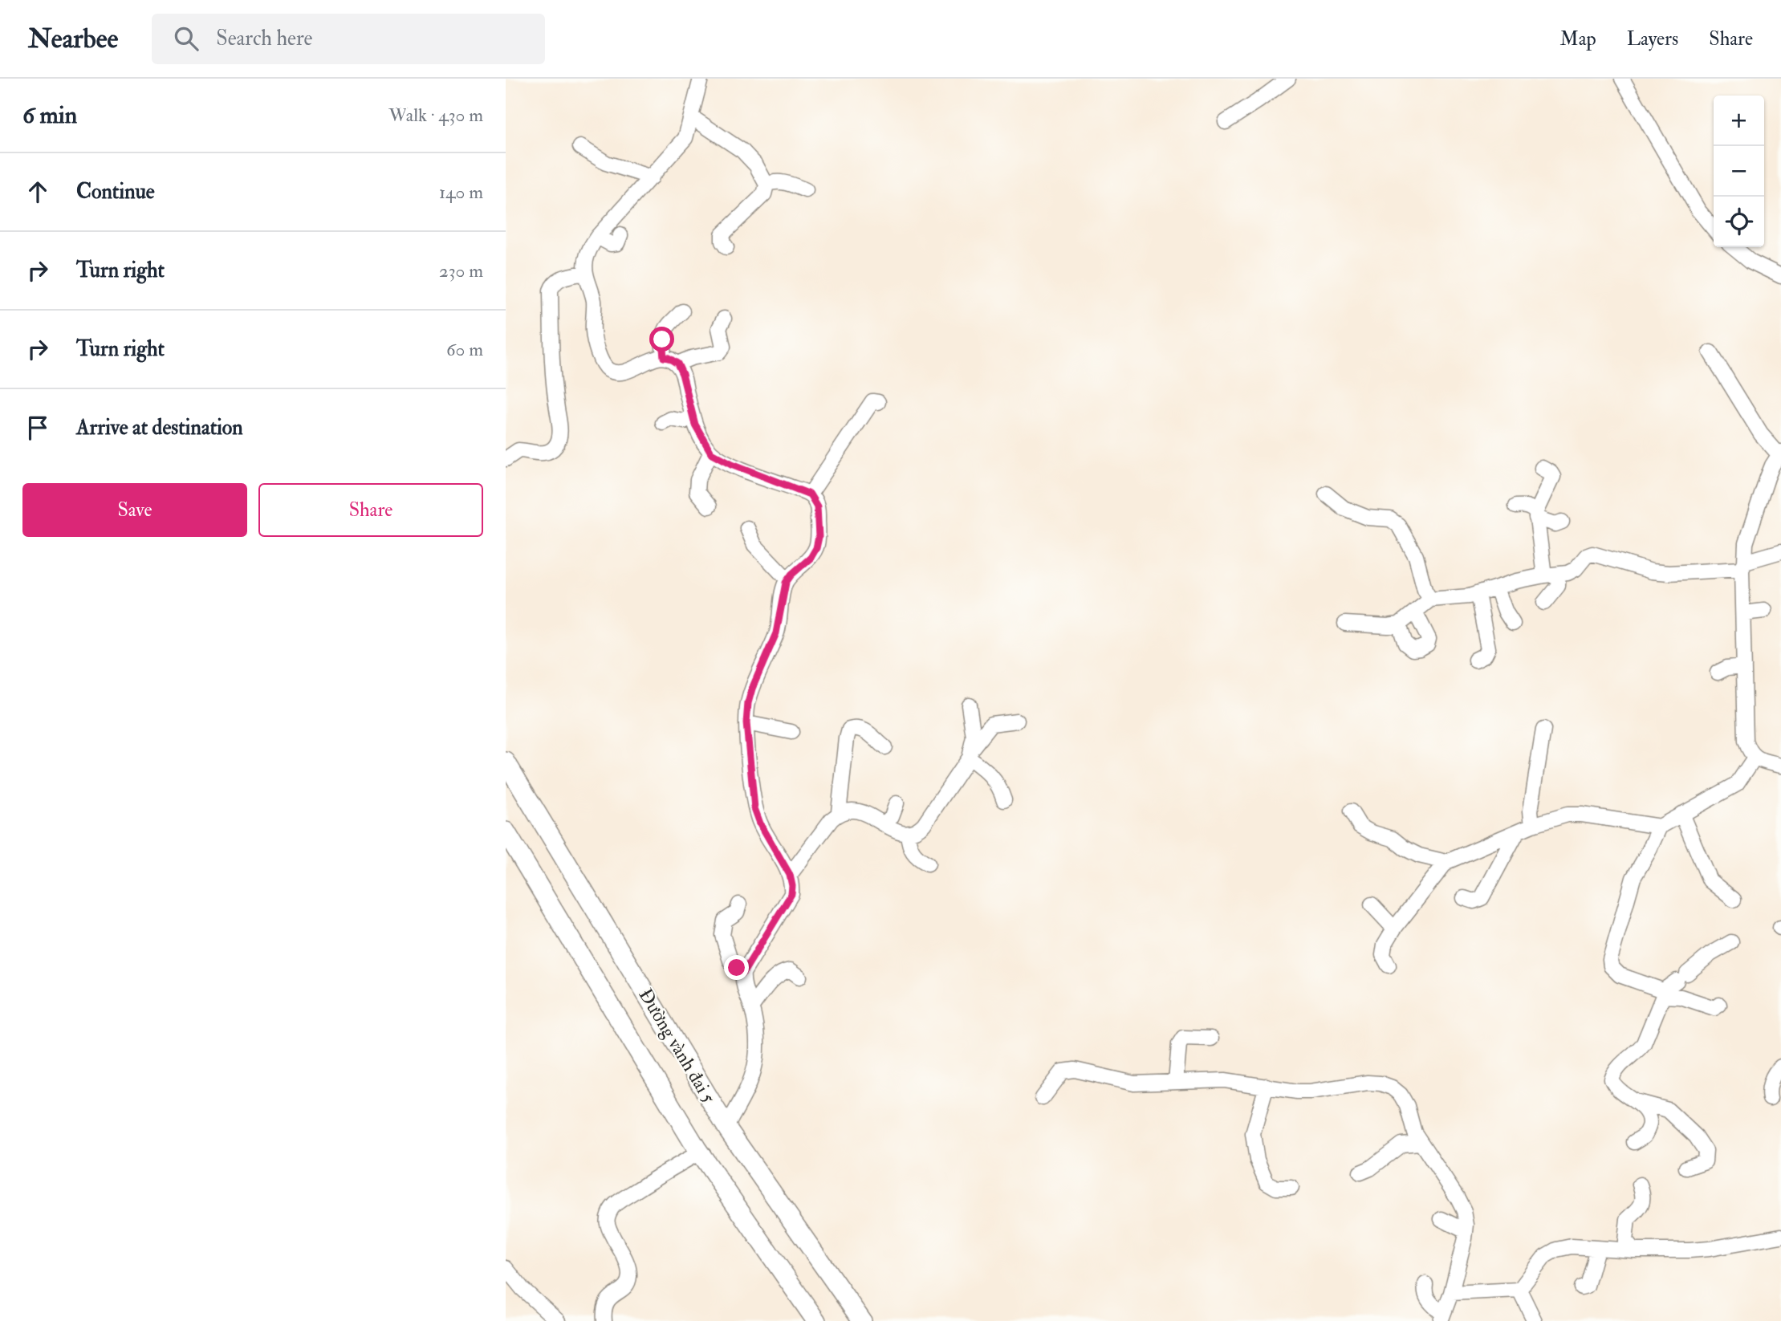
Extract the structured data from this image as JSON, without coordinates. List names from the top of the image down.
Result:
{
  "streets": {
    "main road": ["Đường vành đai 5"]
  },
  "page": {
    "header": "Nearbee",
    "search": "Search here",
    "nav": ["Map", "Layers", "Share"],
    "heading": ["6 min", "Walk · 430 m"],
    "map_buttons": ["+", "−"],
    "list": [
      ["Continue", "140 m"],
      ["Turn right", "230 m"],
      ["Turn right", "60 m"],
      "Arrive at destination"
    ],
    "buttons": ["Save", "Share"]
  }
}
